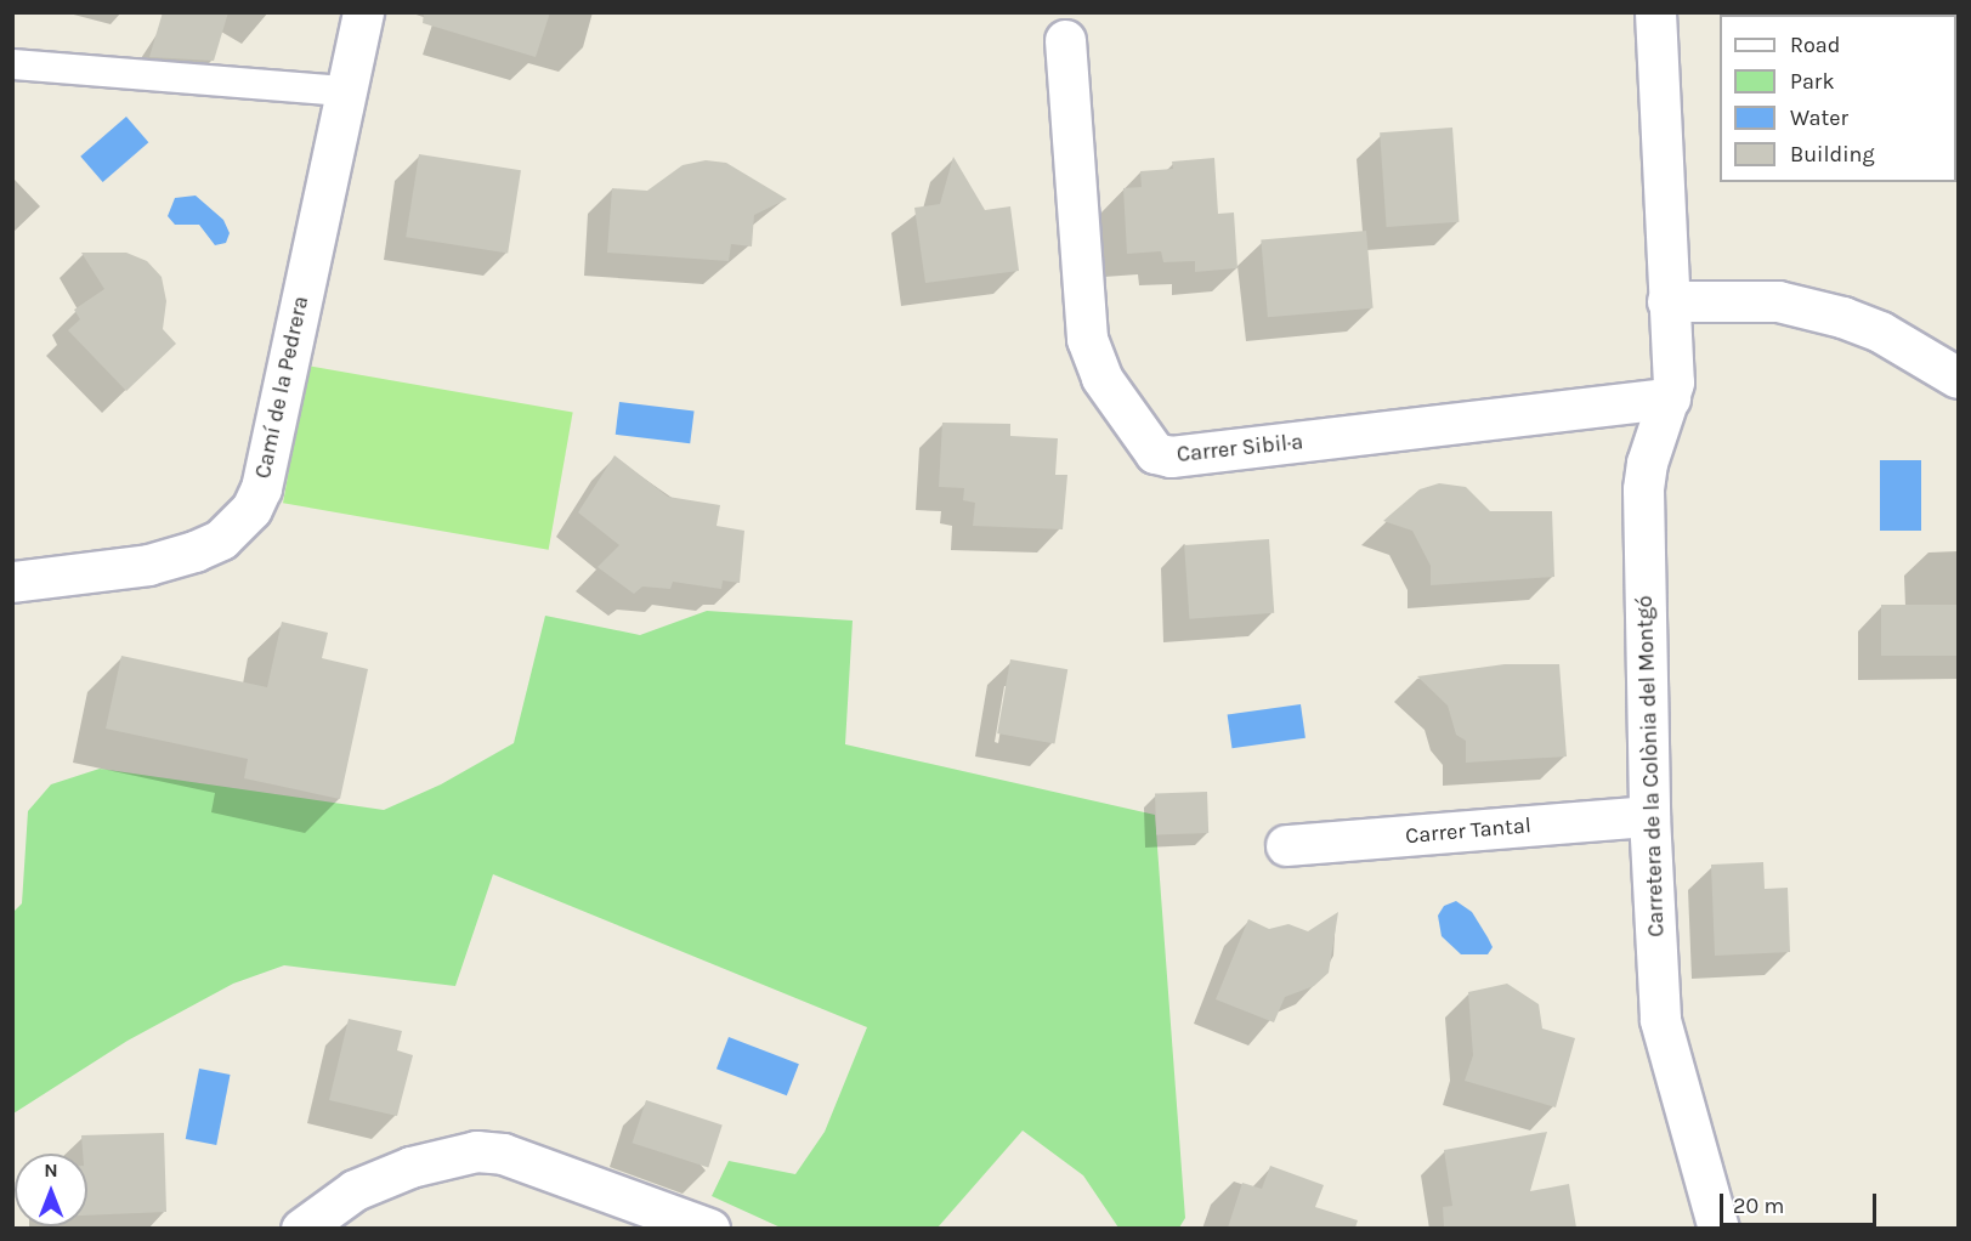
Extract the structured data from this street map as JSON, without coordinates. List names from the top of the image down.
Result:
{
  "streets": {
    "street": [
      "Camí de la Pedrera",
      "Carrer Sibil·a",
      "Carretera de la Colònia del Montgó",
      "Carrer Tantal"
    ]
  },
  "crossings": [
    ["Carrer Sibil·a", "Carretera de la Colònia del Montgó"],
    ["Carretera de la Colònia del Montgó", "Carrer Tantal"]
  ],
  "legend": [
    "Road",
    "Park",
    "Water",
    "Building"
  ],
  "scale_bar": "20 m",
  "north": "top"
}
